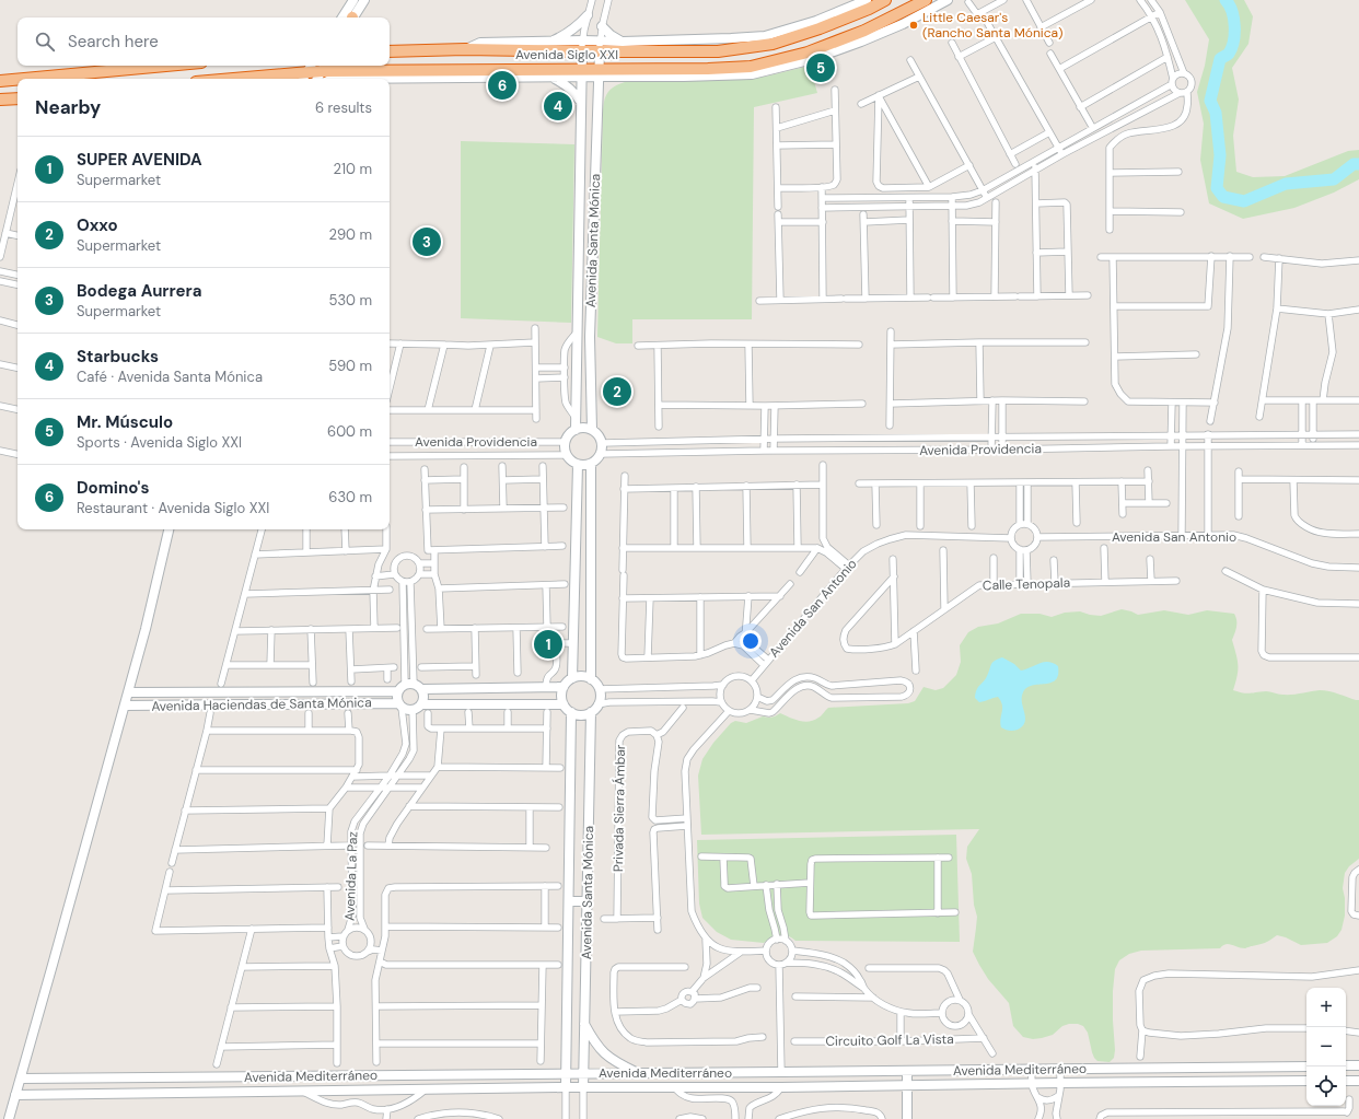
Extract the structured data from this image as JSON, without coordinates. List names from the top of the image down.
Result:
{
  "streets": {
    "highway": ["Avenida Siglo XXI"],
    "street": [
      "Avenida Santa Mónica",
      "Avenida Providencia",
      "Avenida San Antonio",
      "Calle Tenopala",
      "Avenida Haciendas de Santa Mónica",
      "Privada Sierra Ámbar",
      "Avenida La Paz",
      "Circuito Golf La Vista",
      "Avenida Mediterráneo"
    ]
  },
  "crossings": [
    ["Avenida Siglo XXI", "Avenida Santa Mónica"],
    ["Avenida Santa Mónica", "Avenida Providencia"],
    ["Avenida Santa Mónica", "Avenida Mediterráneo"],
    ["Avenida Haciendas de Santa Mónica", "Avenida La Paz"]
  ],
  "places": ["Little Caesar's (Rancho Santa Mónica)"],
  "page": {
    "search": "Search here",
    "pins": [
      "5",
      "6",
      "4",
      "3",
      "2",
      "1"
    ],
    "heading": ["Nearby", "6 results"],
    "list": [
      {
        "mark": "1",
        "name": "SUPER AVENIDA",
        "note": "Supermarket",
        "value": "210 m"
      },
      {
        "mark": "2",
        "name": "Oxxo",
        "note": "Supermarket",
        "value": "290 m"
      },
      {
        "mark": "3",
        "name": "Bodega Aurrera",
        "note": "Supermarket",
        "value": "530 m"
      },
      {
        "mark": "4",
        "name": "Starbucks",
        "note": "Café · Avenida Santa Mónica",
        "value": "590 m"
      },
      {
        "mark": "5",
        "name": "Mr. Músculo",
        "note": "Sports · Avenida Siglo XXI",
        "value": "600 m"
      },
      {
        "mark": "6",
        "name": "Domino's",
        "note": "Restaurant · Avenida Siglo XXI",
        "value": "630 m"
      }
    ],
    "map_buttons": ["+", "−"]
  }
}
